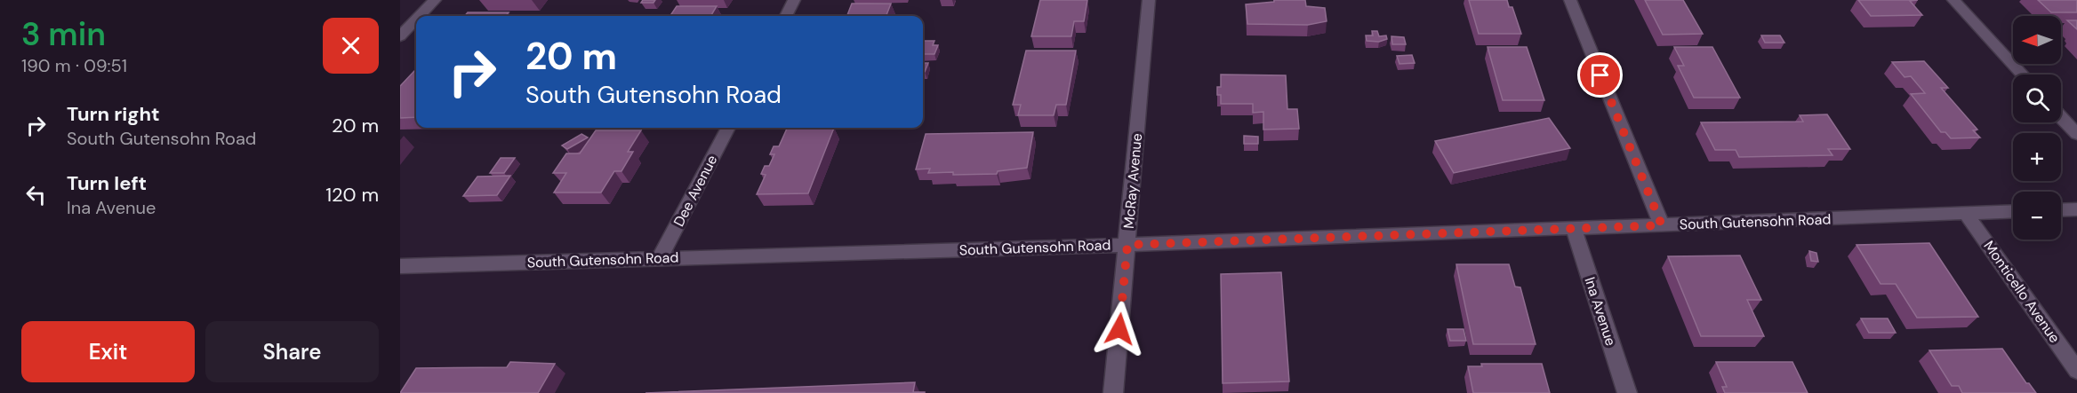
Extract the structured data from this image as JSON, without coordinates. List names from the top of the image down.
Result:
{
  "streets": {
    "street": [
      "McRay Avenue",
      "Dee Avenue",
      "South Gutensohn Road",
      "Monticello Avenue",
      "Ina Avenue"
    ]
  },
  "crossings": [
    ["McRay Avenue", "South Gutensohn Road"],
    ["Dee Avenue", "South Gutensohn Road"],
    ["South Gutensohn Road", "Monticello Avenue"],
    ["South Gutensohn Road", "Ina Avenue"]
  ],
  "north": "left",
  "page": {
    "heading": ["3 min", "190 m · 09:51"],
    "map_buttons": ["+", "−"],
    "turn": ["20 m", "South Gutensohn Road"],
    "list": [
      {
        "name": "Turn right",
        "note": "South Gutensohn Road",
        "value": "20 m"
      },
      {
        "name": "Turn left",
        "note": "Ina Avenue",
        "value": "120 m"
      }
    ],
    "buttons": ["Exit", "Share"]
  }
}
